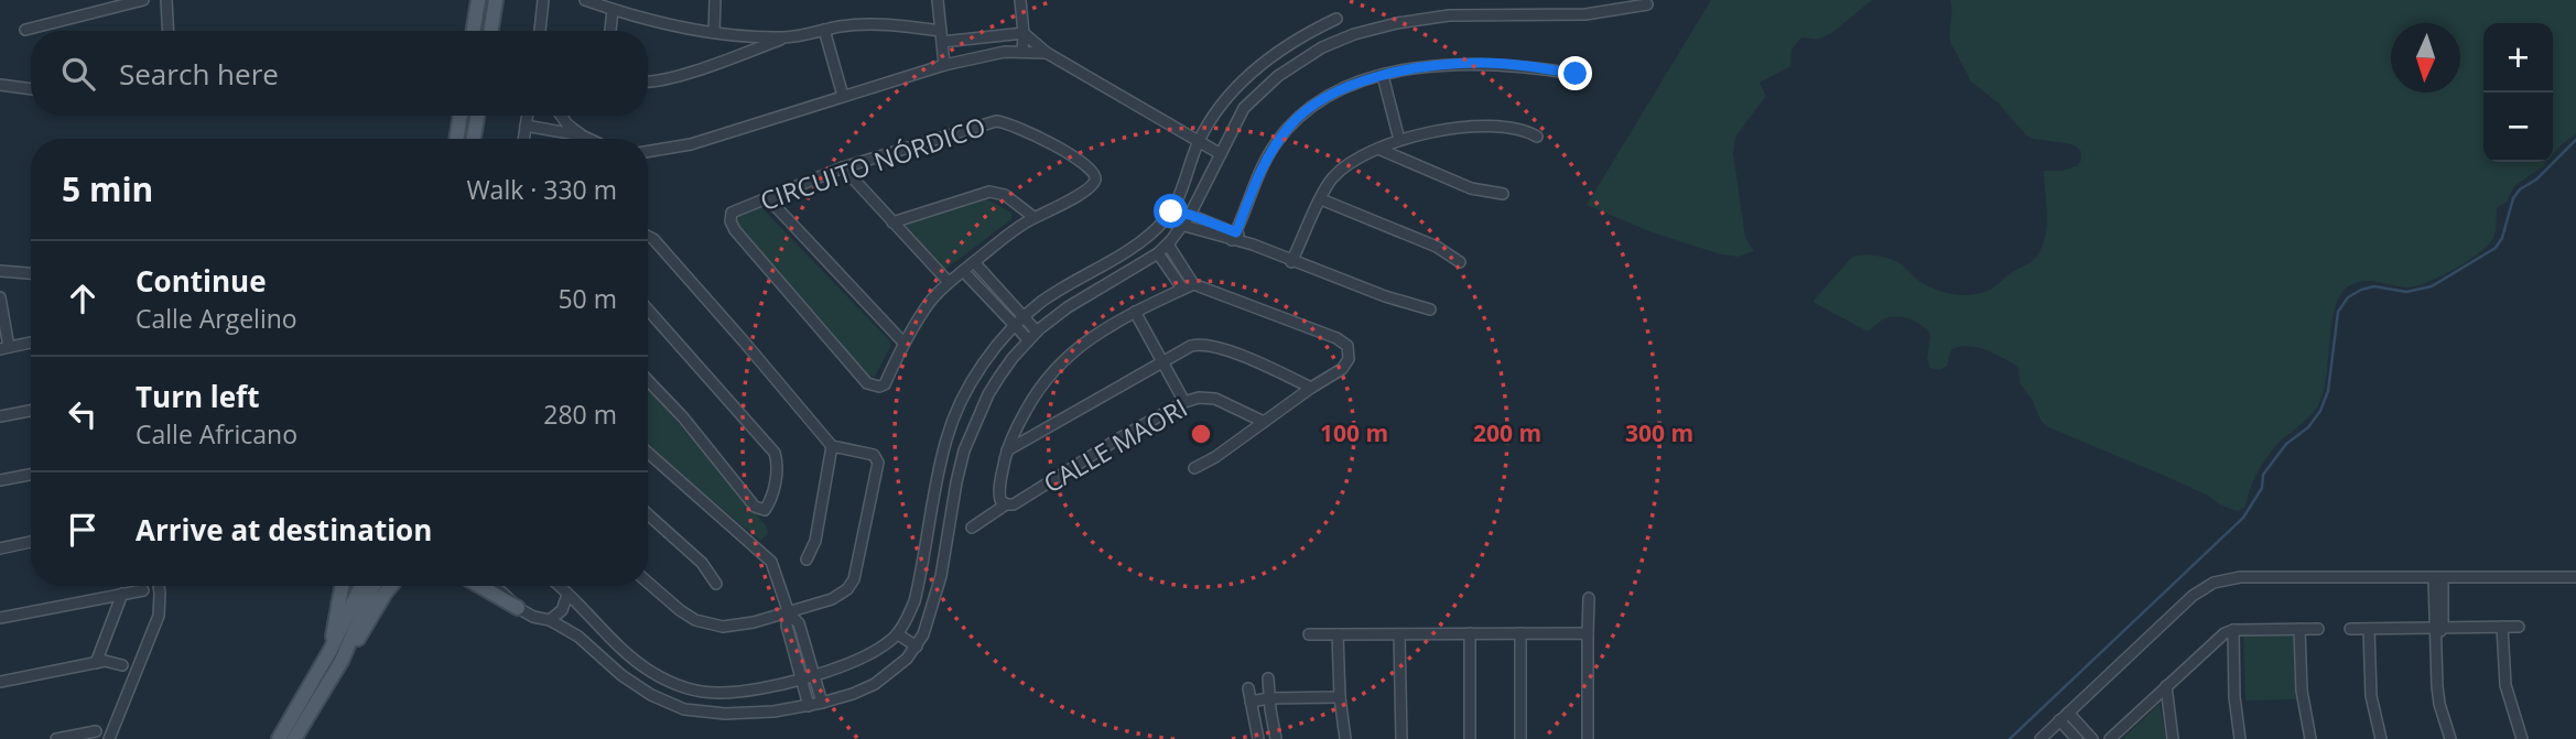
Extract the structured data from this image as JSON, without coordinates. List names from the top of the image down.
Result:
{
  "streets": {
    "street": ["CIRCUITO NÓRDICO", "CALLE MAORI"]
  },
  "north": "bottom",
  "page": {
    "map_buttons": ["+", "−"],
    "search": "Search here",
    "heading": ["5 min", "Walk · 330 m"],
    "list": [
      ["Continue", "Calle Argelino", "50 m"],
      ["Turn left", "Calle Africano", "280 m"],
      "Arrive at destination"
    ]
  },
  "rings": ["100 m", "200 m", "300 m"]
}
